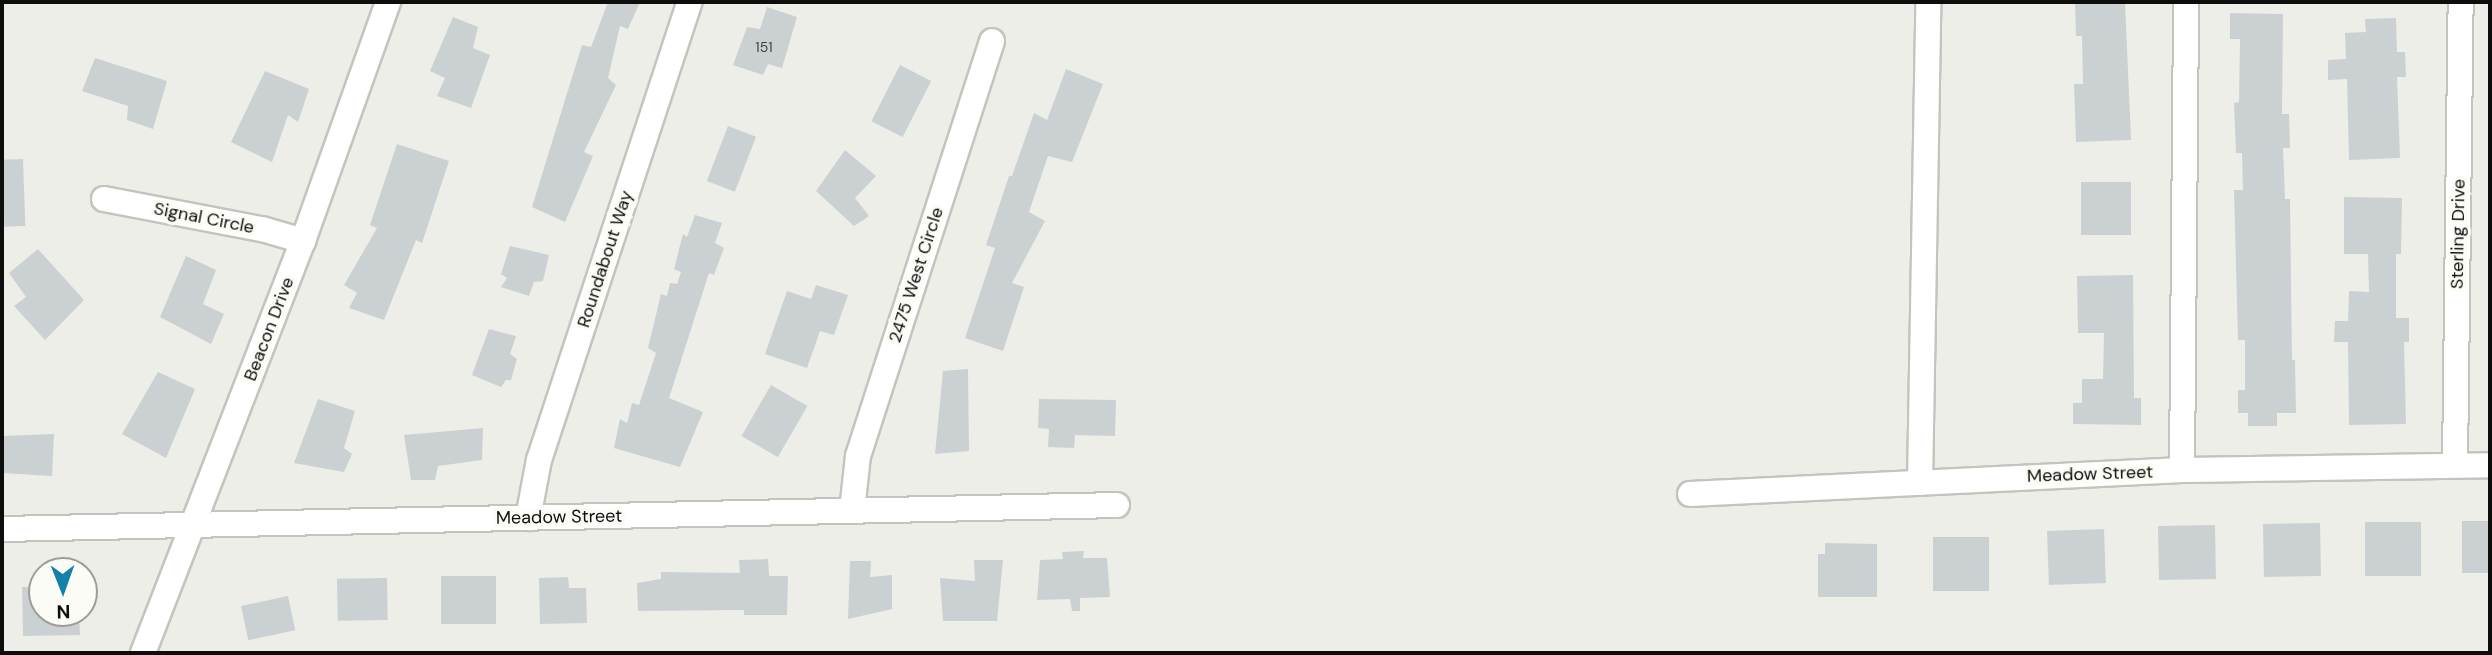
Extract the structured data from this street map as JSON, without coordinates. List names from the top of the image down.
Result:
{
  "streets": {
    "street": [
      "Signal Circle",
      "Sterling Drive",
      "Roundabout Way",
      "2475 West Circle",
      "Beacon Drive",
      "Meadow Street"
    ]
  },
  "crossings": [
    ["Signal Circle", "Beacon Drive"],
    ["Sterling Drive", "Meadow Street"],
    ["Roundabout Way", "Meadow Street"],
    ["2475 West Circle", "Meadow Street"],
    ["Beacon Drive", "Meadow Street"]
  ],
  "house_numbers": ["151"],
  "north": "bottom"
}
